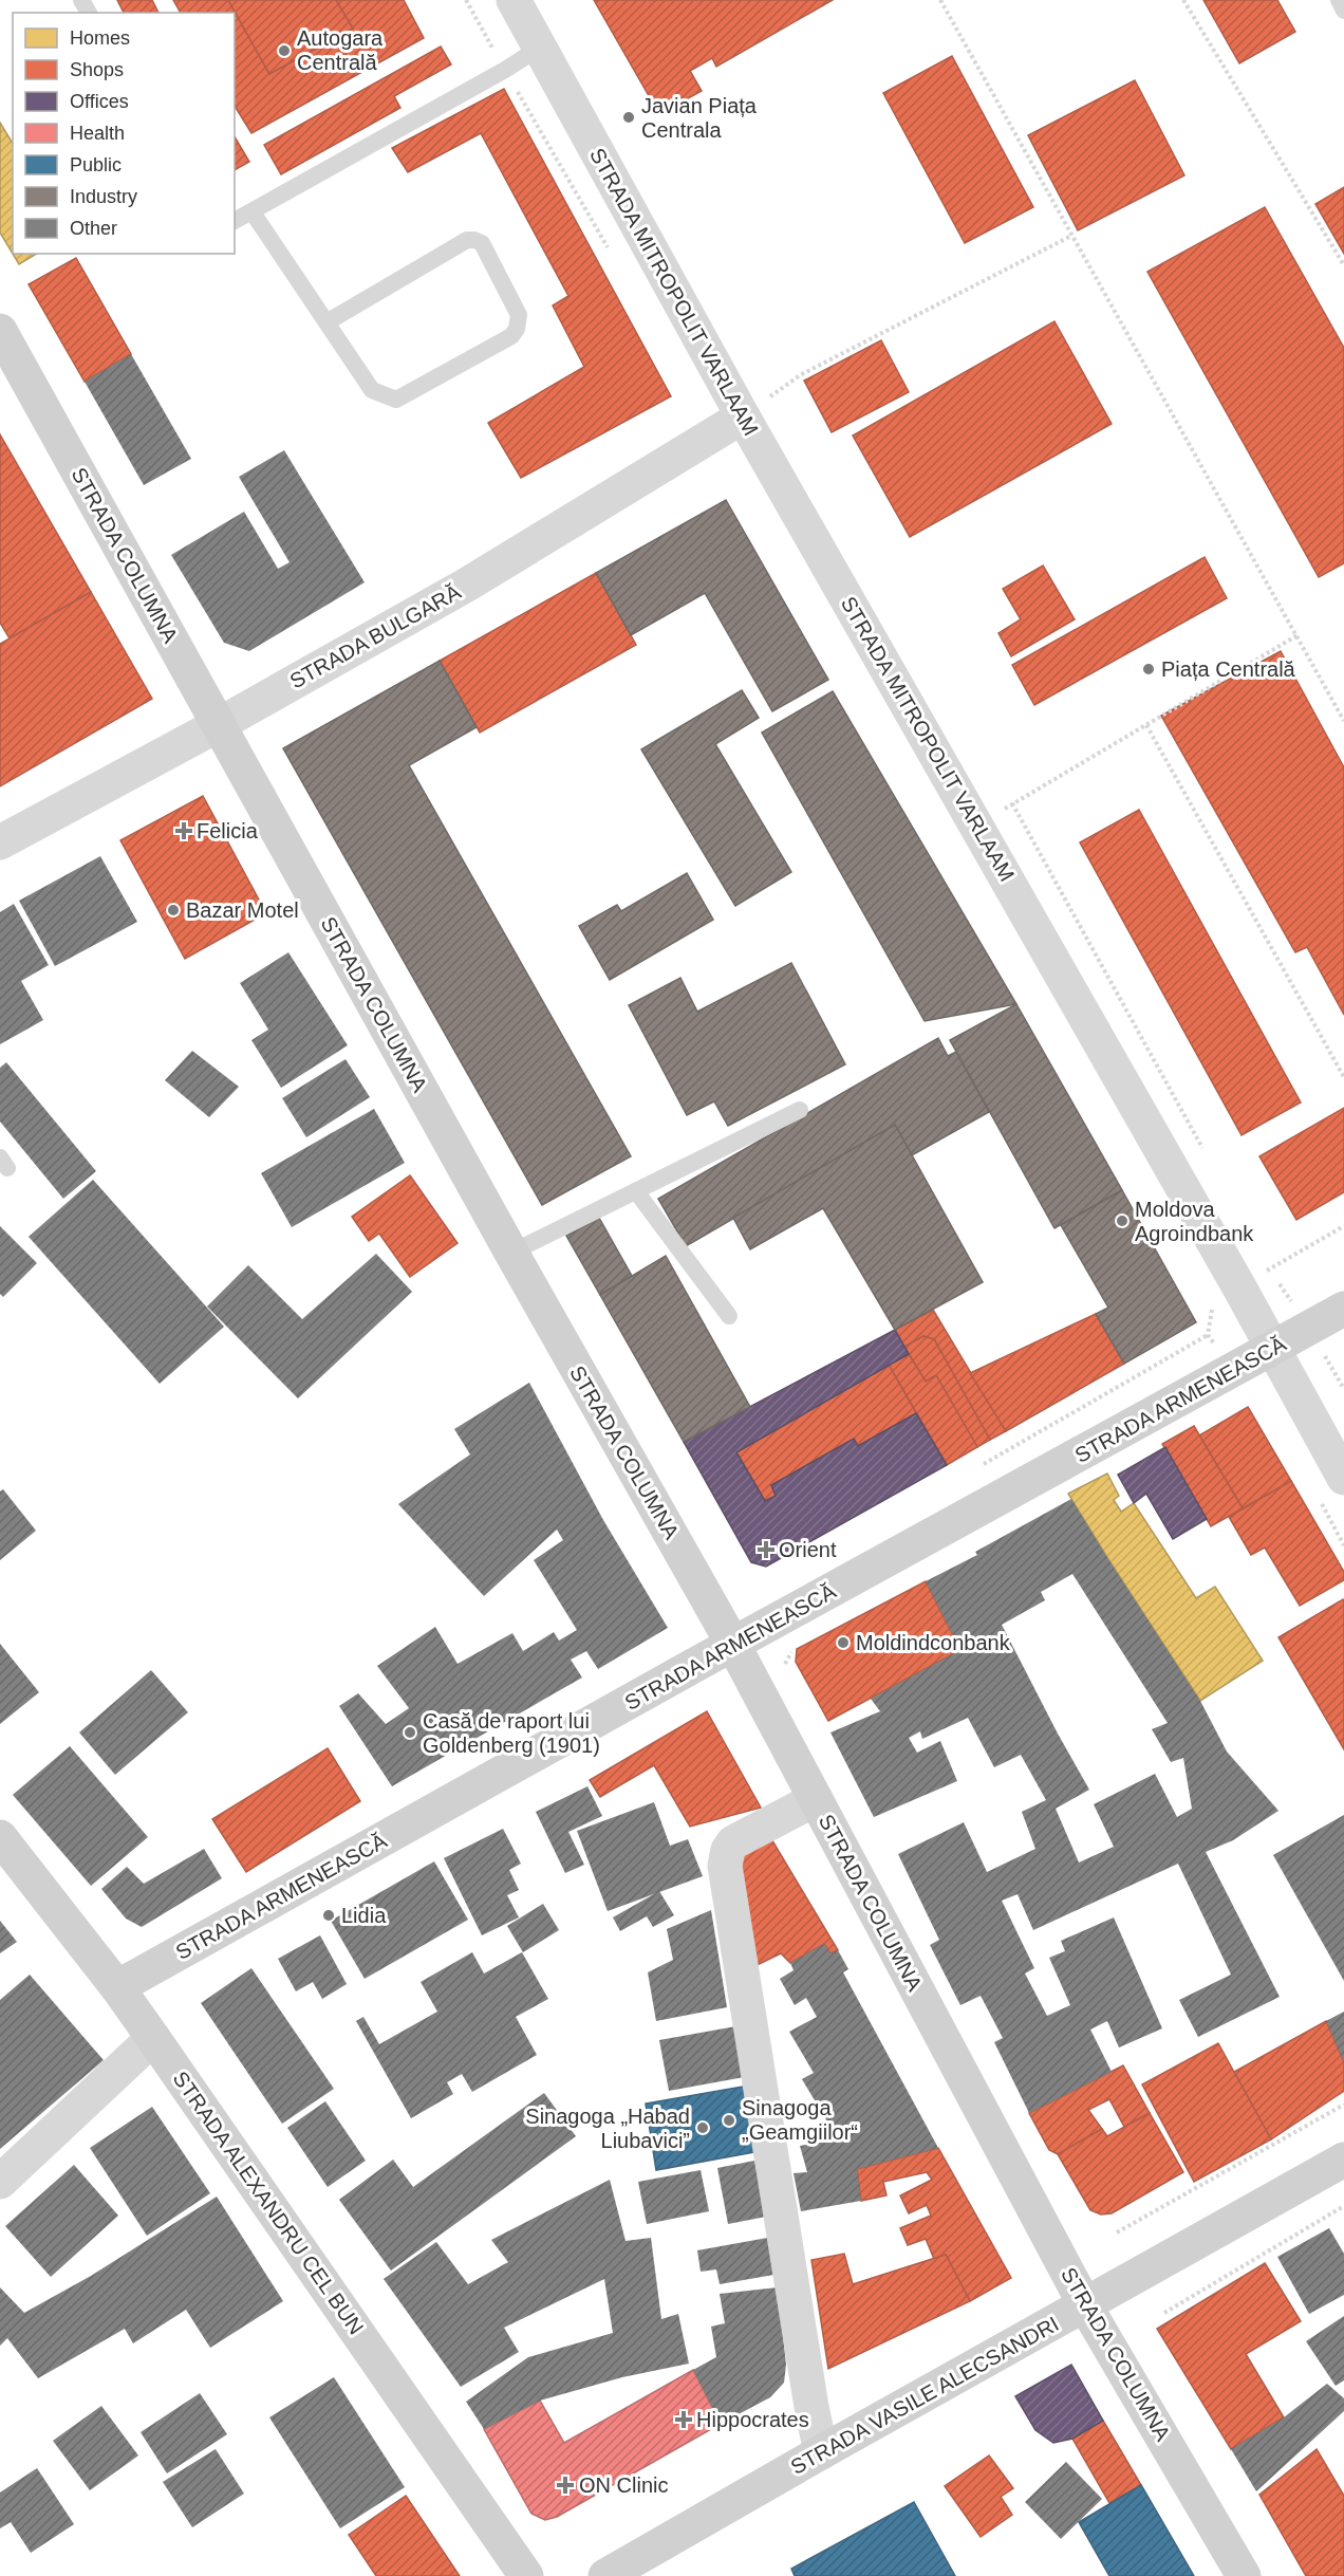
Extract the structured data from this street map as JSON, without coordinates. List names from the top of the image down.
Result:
{
  "streets": {
    "main road": [
      "STRADA COLUMNA",
      "STRADA ARMENEASCĂ",
      "STRADA ALEXANDRU CEL BUN",
      "STRADA VASILE ALECSANDRI"
    ],
    "street": ["STRADA MITROPOLIT VARLAAM", "STRADA BULGARĂ"]
  },
  "crossings": [
    ["STRADA MITROPOLIT VARLAAM", "STRADA BULGARĂ"],
    ["STRADA MITROPOLIT VARLAAM", "STRADA ARMENEASCĂ"],
    ["STRADA COLUMNA", "STRADA BULGARĂ"],
    ["STRADA COLUMNA", "STRADA ARMENEASCĂ"],
    ["STRADA COLUMNA", "STRADA VASILE ALECSANDRI"],
    ["STRADA ARMENEASCĂ", "STRADA ALEXANDRU CEL BUN"]
  ],
  "places": {
    "other": [
      "Autogara Centrală",
      "Javian Piața Centrala",
      "Piața Centrală",
      "Bazar Motel",
      "Moldova Agroindbank",
      "Moldindconbank",
      "Casă de raport lui Goldenberg (1901)",
      "Lidia",
      "Sinagoga „Geamgiilor“",
      "Sinagoga „Habad Liubavici”"
    ],
    "health": [
      "Felicia",
      "Orient",
      "Hippocrates",
      "ON Clinic"
    ]
  },
  "legend": [
    "Homes",
    "Shops",
    "Offices",
    "Health",
    "Public",
    "Industry",
    "Other"
  ]
}
